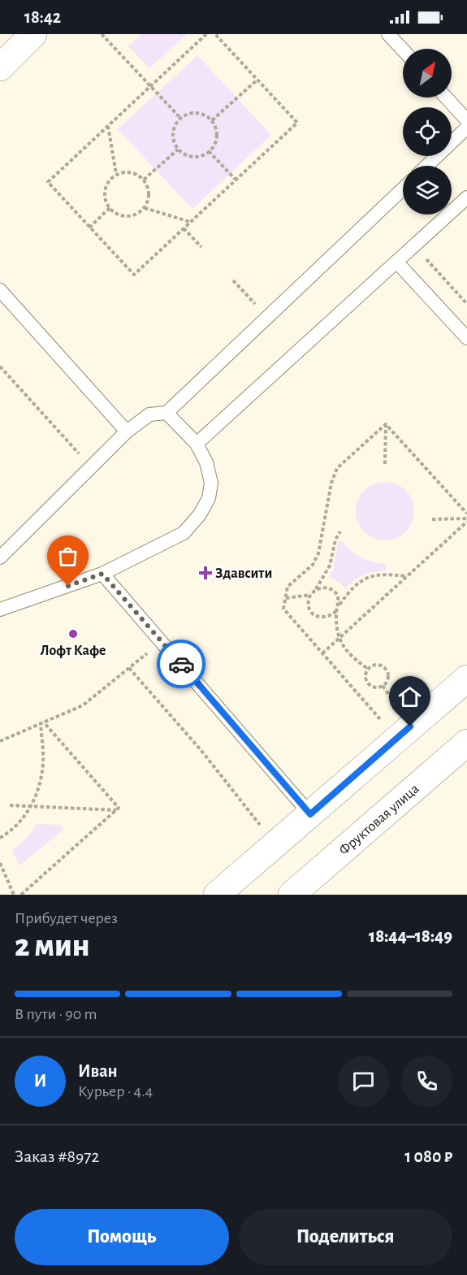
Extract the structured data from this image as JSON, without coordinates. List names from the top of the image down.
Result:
{
  "streets": {
    "street": ["Фруктовая улица"]
  },
  "places": {
    "health": ["Здавсити"],
    "other": ["Лофт Кафе"]
  },
  "north": "top right",
  "page": {
    "status": "18:42",
    "heading": ["2 мин", "Прибудет через", "18:44–18:49"],
    "panel": [
      "Иван",
      "Курьер · 4.4",
      "Заказ #8972",
      "1 080 ₽"
    ],
    "bar": "В пути · 90 m",
    "round": "И",
    "buttons": ["Помощь", "Поделиться"]
  }
}
